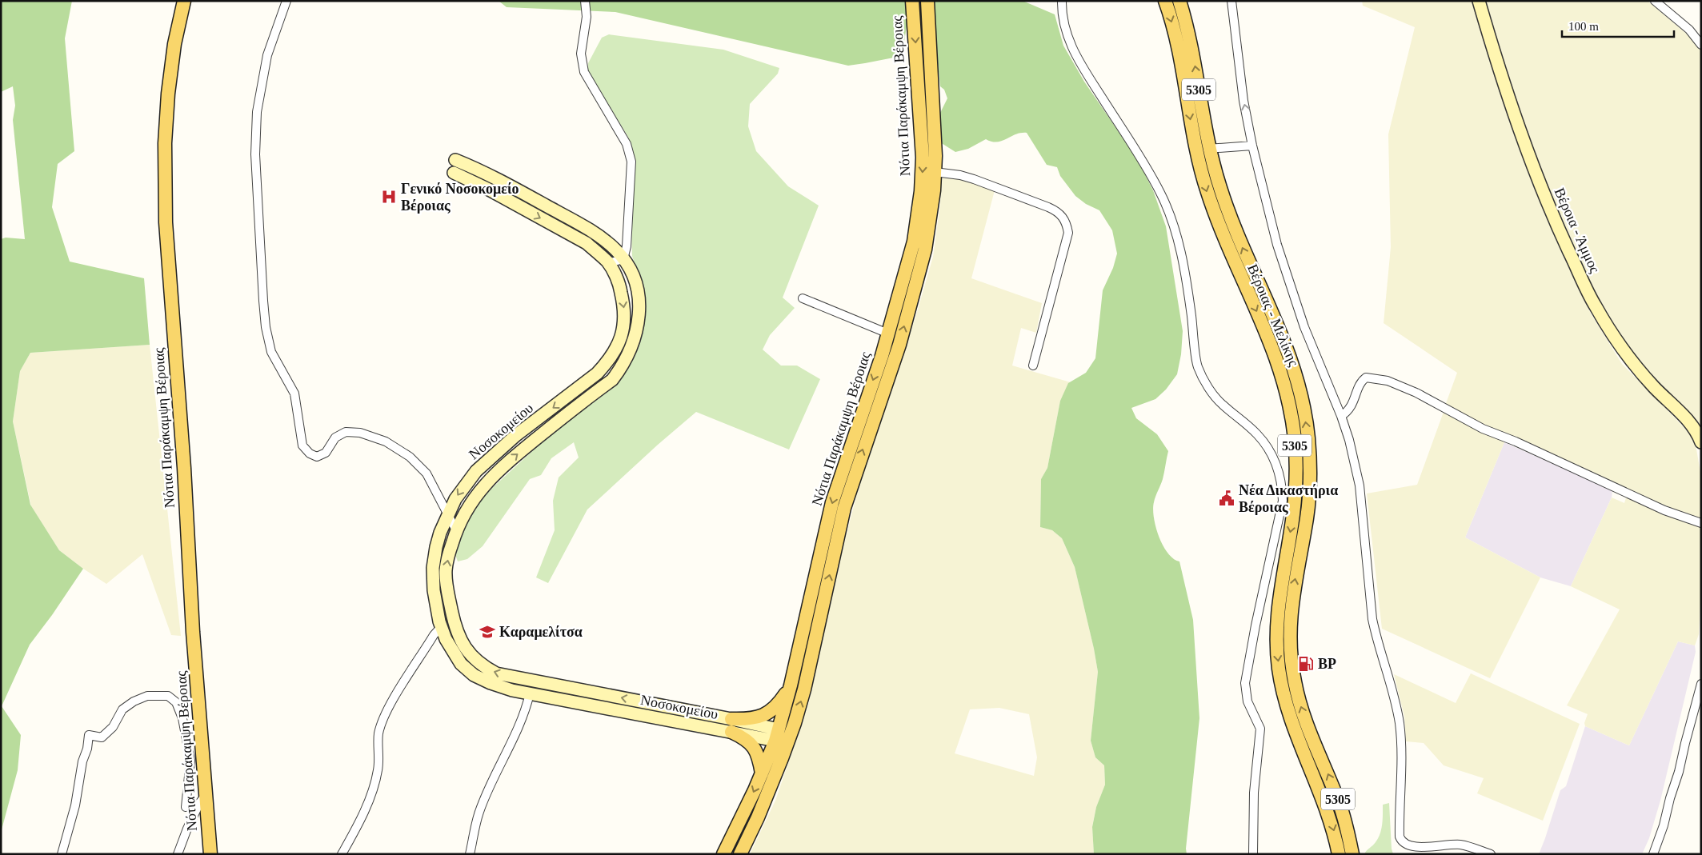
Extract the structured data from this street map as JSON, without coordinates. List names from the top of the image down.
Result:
{
  "streets": {
    "main road": ["5305", "Νότια Παράκαμψη Βέροιας", "Βέροιας - Μελίκης"],
    "street": ["Βέροια - Άμμος", "Νοσοκομείου"]
  },
  "crossings": [
    ["Νότια Παράκαμψη Βέροιας", "Νοσοκομείου"]
  ],
  "places": {
    "hospital": ["Γενικό Νοσοκομείο Βέροιας"],
    "public building": ["Νέα Δικαστήρια Βέροιας"],
    "school or university": ["Καραμελίτσα"],
    "fuel station": ["BP"]
  },
  "scale_bar": "100 m"
}
